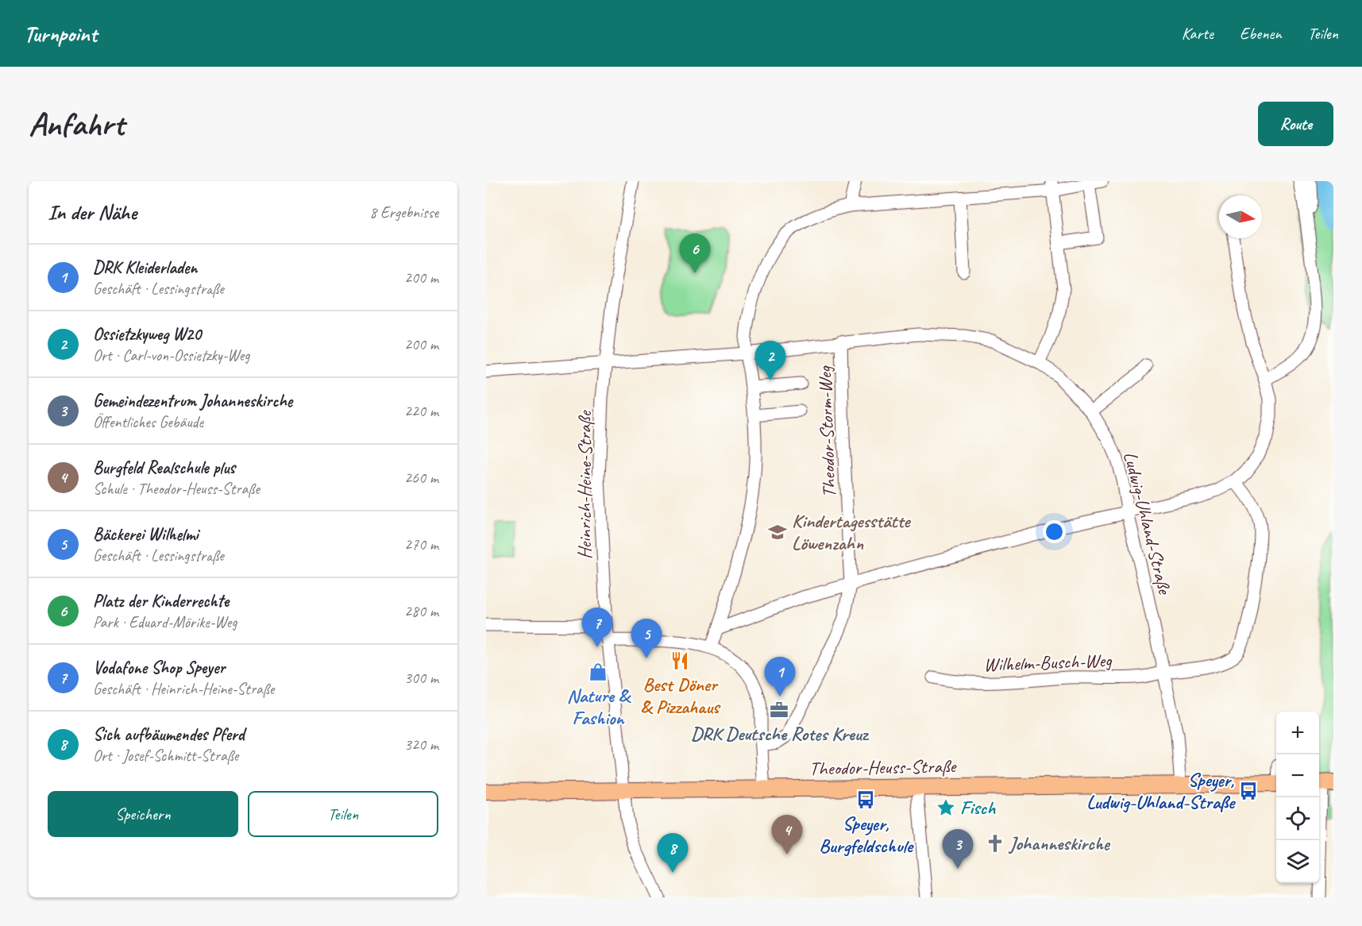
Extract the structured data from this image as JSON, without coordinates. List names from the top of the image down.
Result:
{
  "streets": {
    "main road": ["Theodor-Heuss-Straße"],
    "street": [
      "Theodor-Storm-Weg",
      "Heinrich-Heine-Straße",
      "Ludwig-Uhland-Straße",
      "Wilhelm-Busch-Weg"
    ]
  },
  "crossings": [
    ["Theodor-Storm-Weg", "Ludwig-Uhland-Straße"],
    ["Heinrich-Heine-Straße", "Ludwig-Uhland-Straße"],
    ["Heinrich-Heine-Straße", "Theodor-Heuss-Straße"],
    ["Ludwig-Uhland-Straße", "Wilhelm-Busch-Weg"],
    ["Ludwig-Uhland-Straße", "Theodor-Heuss-Straße"]
  ],
  "places": {
    "school or university": ["Kindertagesstätte Löwenzahn"],
    "restaurant": ["Best Döner & Pizzahaus"],
    "shop": ["Nature & Fashion"],
    "office": ["DRK Deutsche Rotes Kreuz"],
    "bus stop": ["Speyer, Ludwig-Uhland-Straße", "Speyer, Burgfeldschule"],
    "place": ["Fisch"],
    "church": ["Johanneskirche"]
  },
  "north": "right",
  "page": {
    "header": "Turnpoint",
    "nav": ["Karte", "Ebenen", "Teilen"],
    "buttons": [
      "Route",
      ["Speichern", "Teilen"]
    ],
    "title": "Anfahrt",
    "heading": ["In der Nähe", "8 Ergebnisse"],
    "pins": [
      "6",
      "2",
      "7",
      "5",
      "1",
      "4",
      "3",
      "8"
    ],
    "list": [
      {
        "mark": "1",
        "name": "DRK Kleiderladen",
        "note": "Geschäft · Lessingstraße",
        "value": "200 m"
      },
      {
        "mark": "2",
        "name": "Ossietzkyweg W20",
        "note": "Ort · Carl-von-Ossietzky-Weg",
        "value": "200 m"
      },
      {
        "mark": "3",
        "name": "Gemeindezentrum Johanneskirche",
        "note": "Öffentliches Gebäude",
        "value": "220 m"
      },
      {
        "mark": "4",
        "name": "Burgfeld Realschule plus",
        "note": "Schule · Theodor-Heuss-Straße",
        "value": "260 m"
      },
      {
        "mark": "5",
        "name": "Bäckerei Wilhelmi",
        "note": "Geschäft · Lessingstraße",
        "value": "270 m"
      },
      {
        "mark": "6",
        "name": "Platz der Kinderrechte",
        "note": "Park · Eduard-Mörike-Weg",
        "value": "280 m"
      },
      {
        "mark": "7",
        "name": "Vodafone Shop Speyer",
        "note": "Geschäft · Heinrich-Heine-Straße",
        "value": "300 m"
      },
      {
        "mark": "8",
        "name": "Sich aufbäumendes Pferd",
        "note": "Ort · Josef-Schmitt-Straße",
        "value": "320 m"
      }
    ],
    "map_buttons": ["+", "−"]
  }
}
